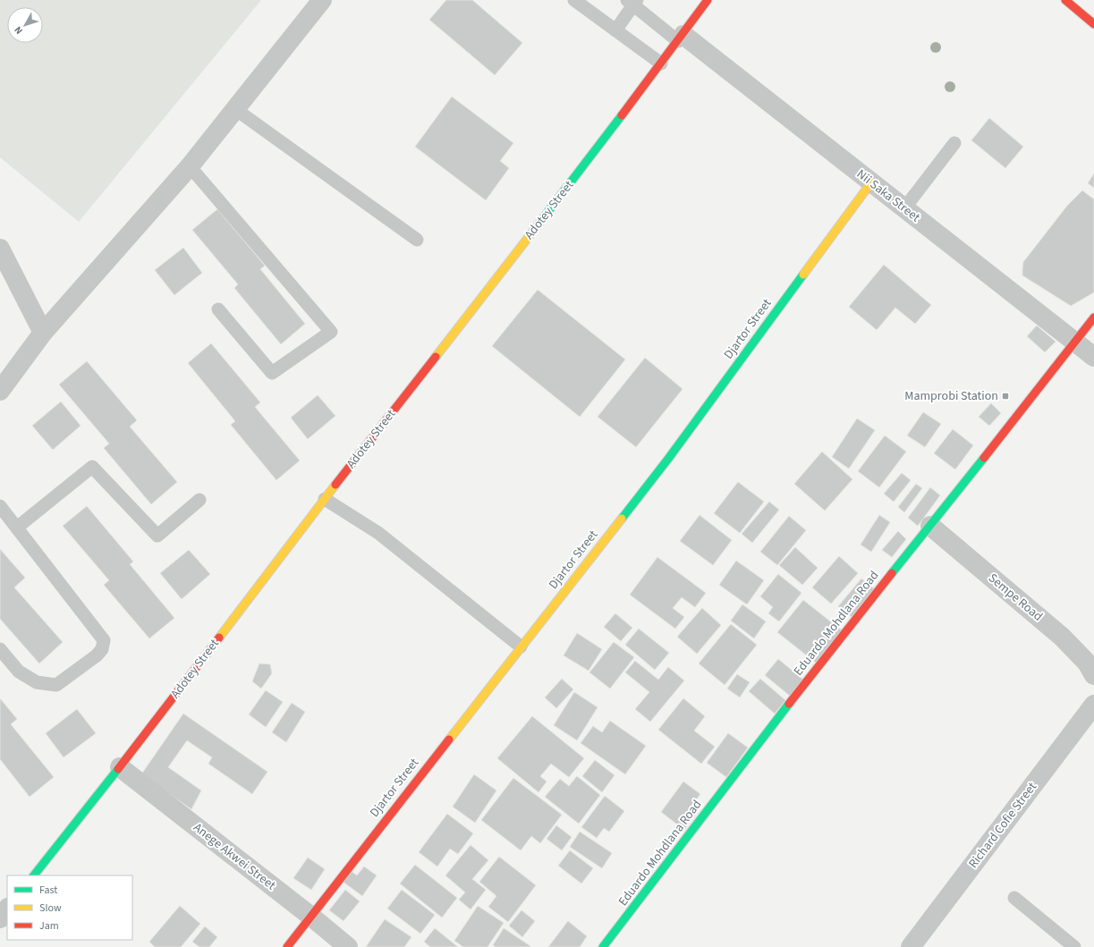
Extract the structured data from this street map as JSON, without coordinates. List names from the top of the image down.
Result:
{
  "streets": {
    "street": [
      "Nii Saka Street",
      "Adotey Street",
      "Djartor Street",
      "Sempe Road",
      "Eduardo Mohdlana Road",
      "Richard Cofie Street",
      "Anege Akwei Street"
    ]
  },
  "crossings": [
    ["Nii Saka Street", "Adotey Street"],
    ["Nii Saka Street", "Djartor Street"],
    ["Nii Saka Street", "Eduardo Mohdlana Road"],
    ["Adotey Street", "Anege Akwei Street"],
    ["Djartor Street", "Anege Akwei Street"],
    ["Sempe Road", "Eduardo Mohdlana Road"]
  ],
  "places": {
    "transit": ["Mamprobi Station"]
  },
  "legend": ["Fast", "Slow", "Jam"],
  "north": "bottom left"
}
